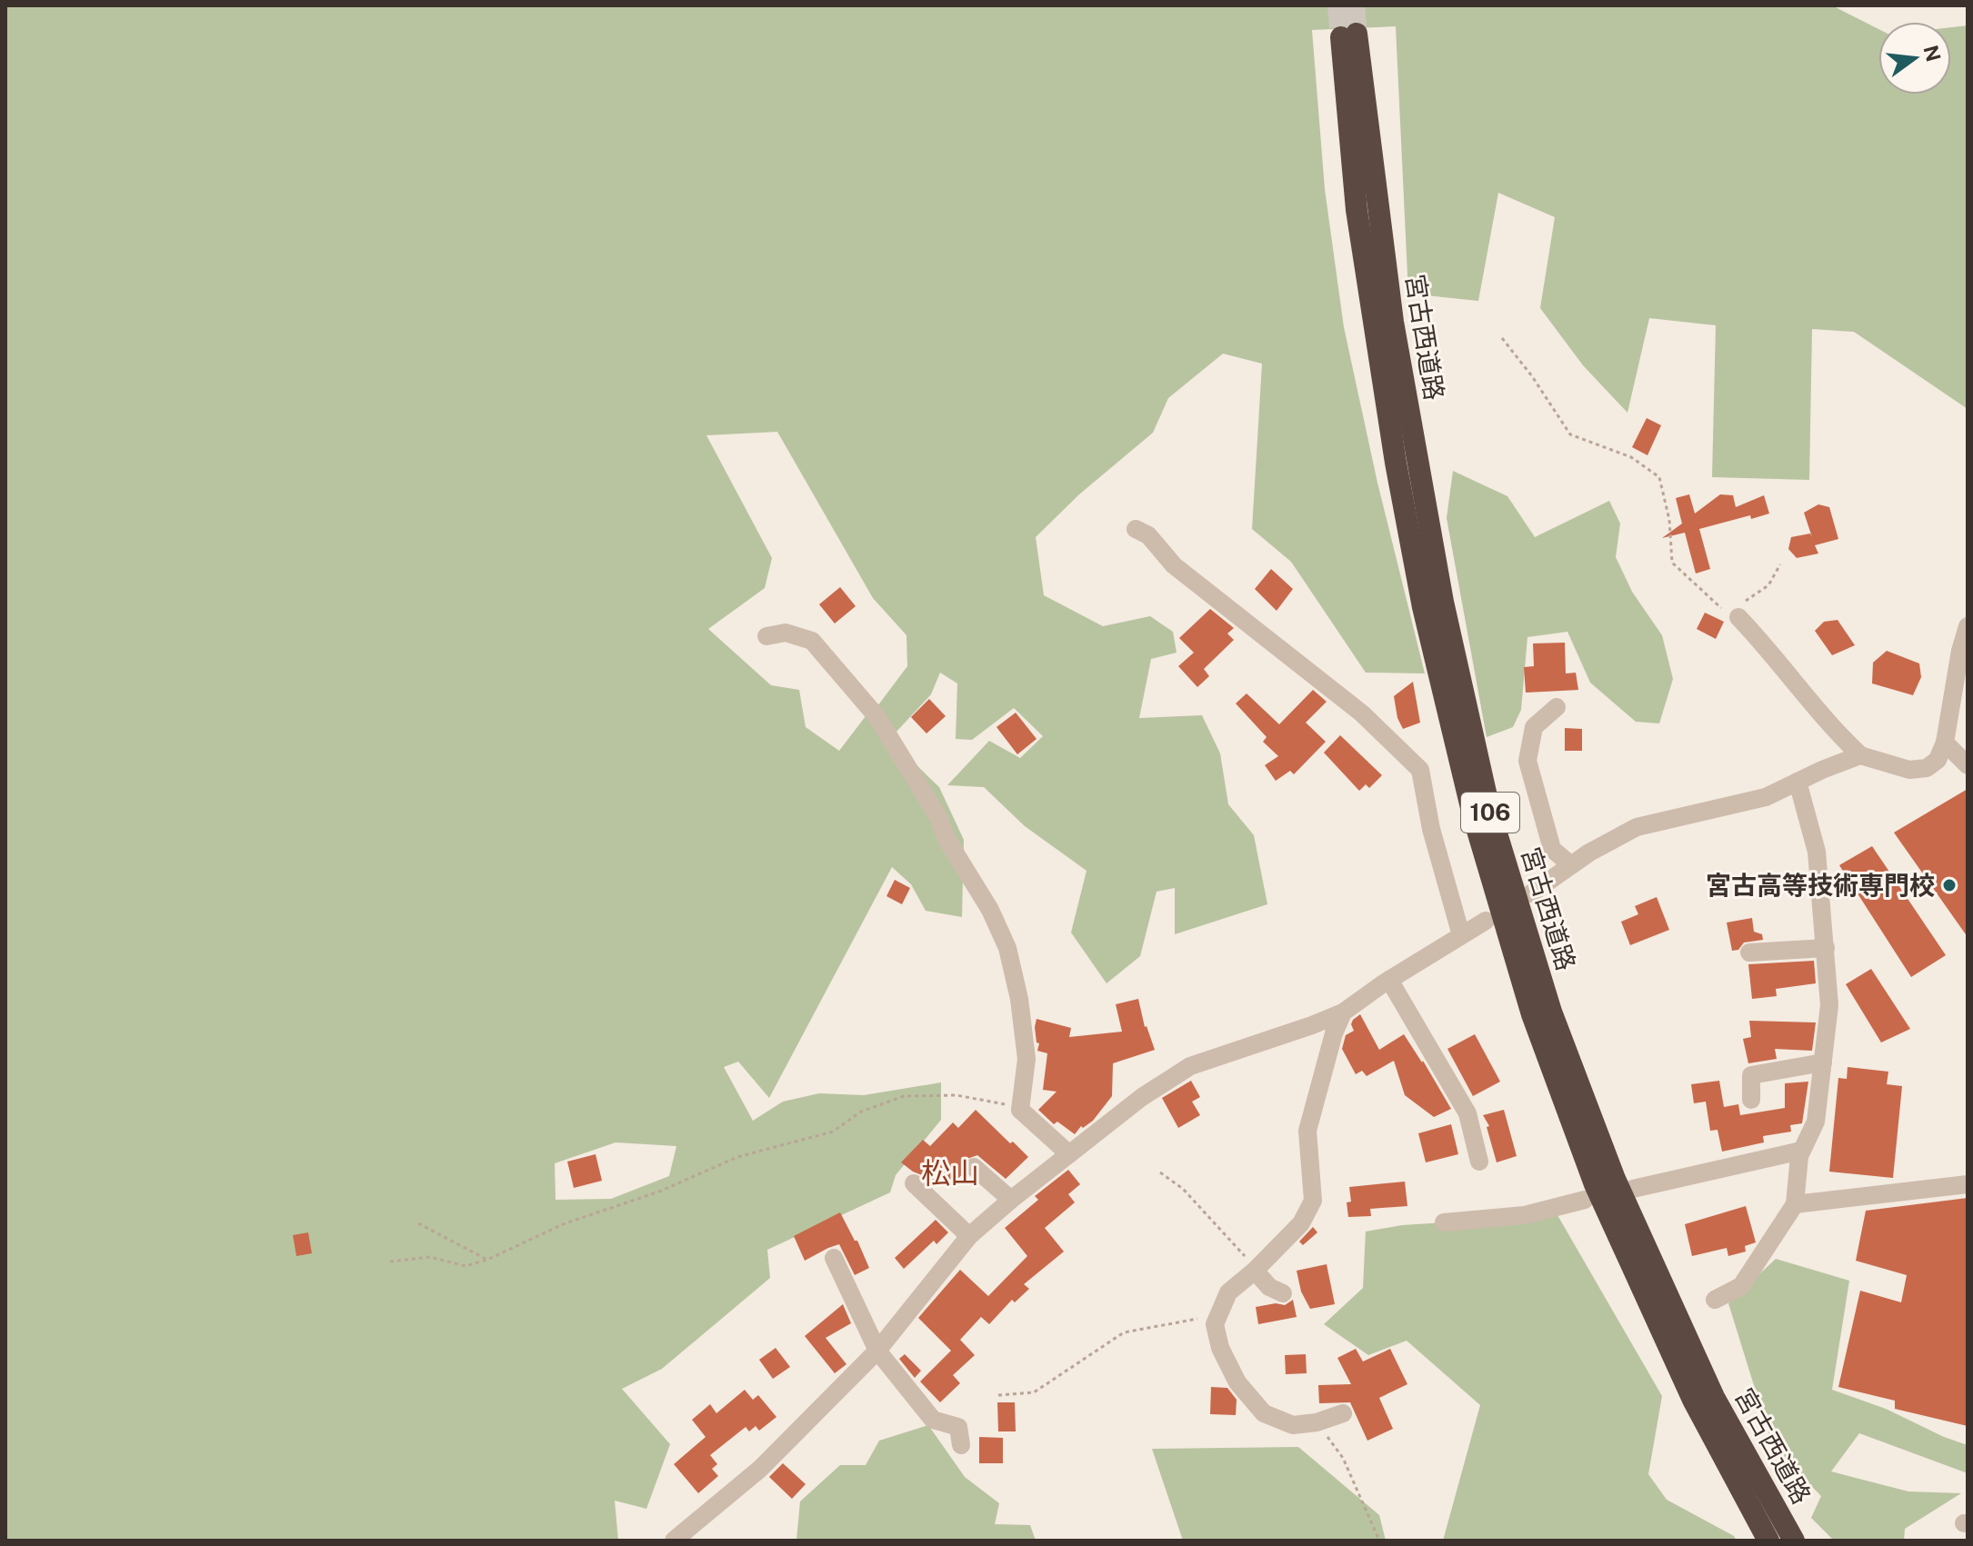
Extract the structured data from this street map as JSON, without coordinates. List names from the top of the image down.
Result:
{
  "streets": {
    "highway": ["宮古西道路", "106"]
  },
  "districts": ["松山"],
  "places": ["宮古高等技術専門校"],
  "north": "right"
}
